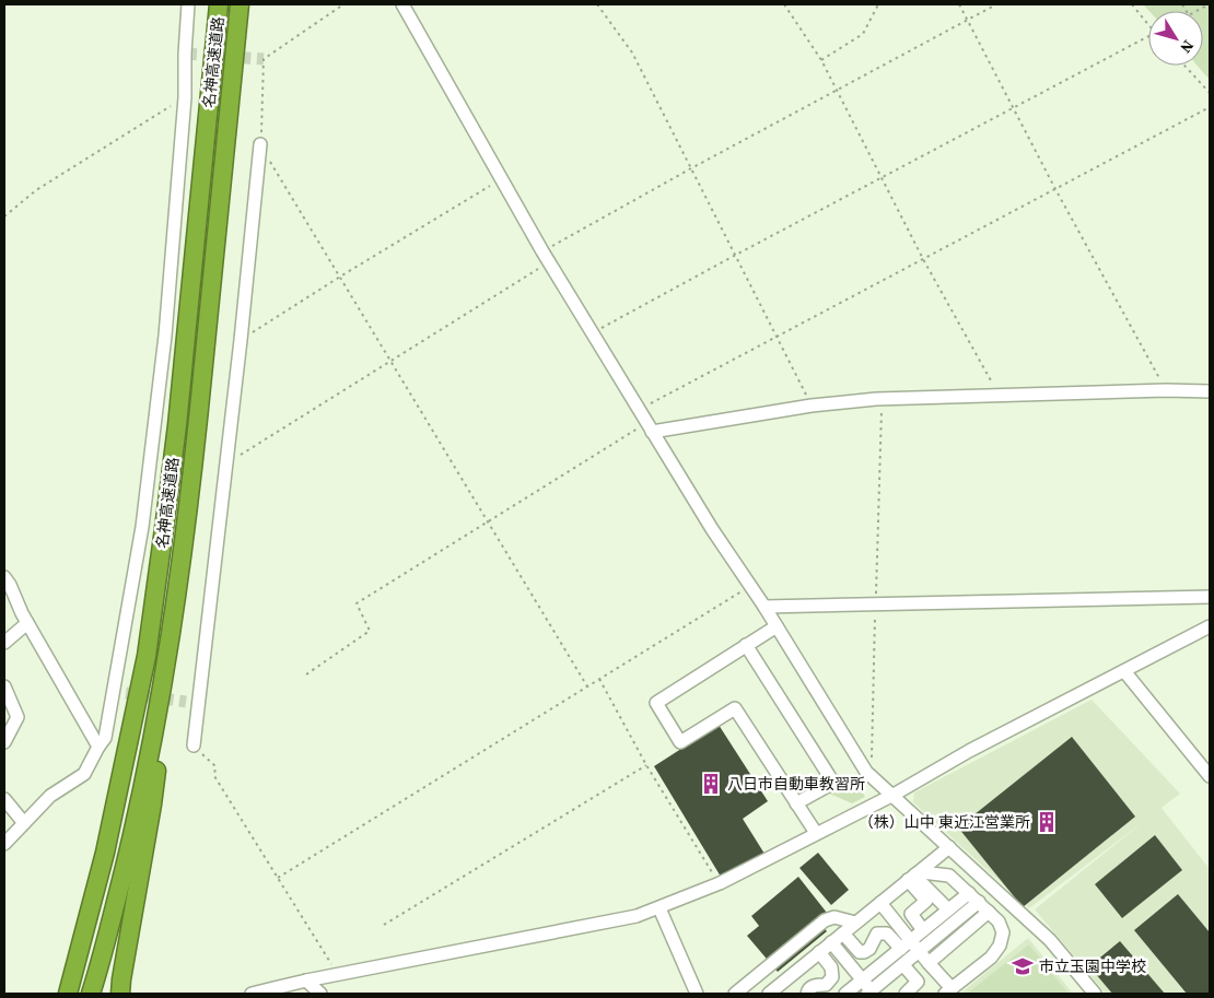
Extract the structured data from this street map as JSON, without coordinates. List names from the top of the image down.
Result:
{
  "streets": {
    "highway": ["名神高速道路"]
  },
  "places": {
    "building": ["八日市自動車教習所", "（株）山中 東近江営業所"],
    "school or university": ["市立玉園中学校"]
  },
  "north": "bottom right"
}
